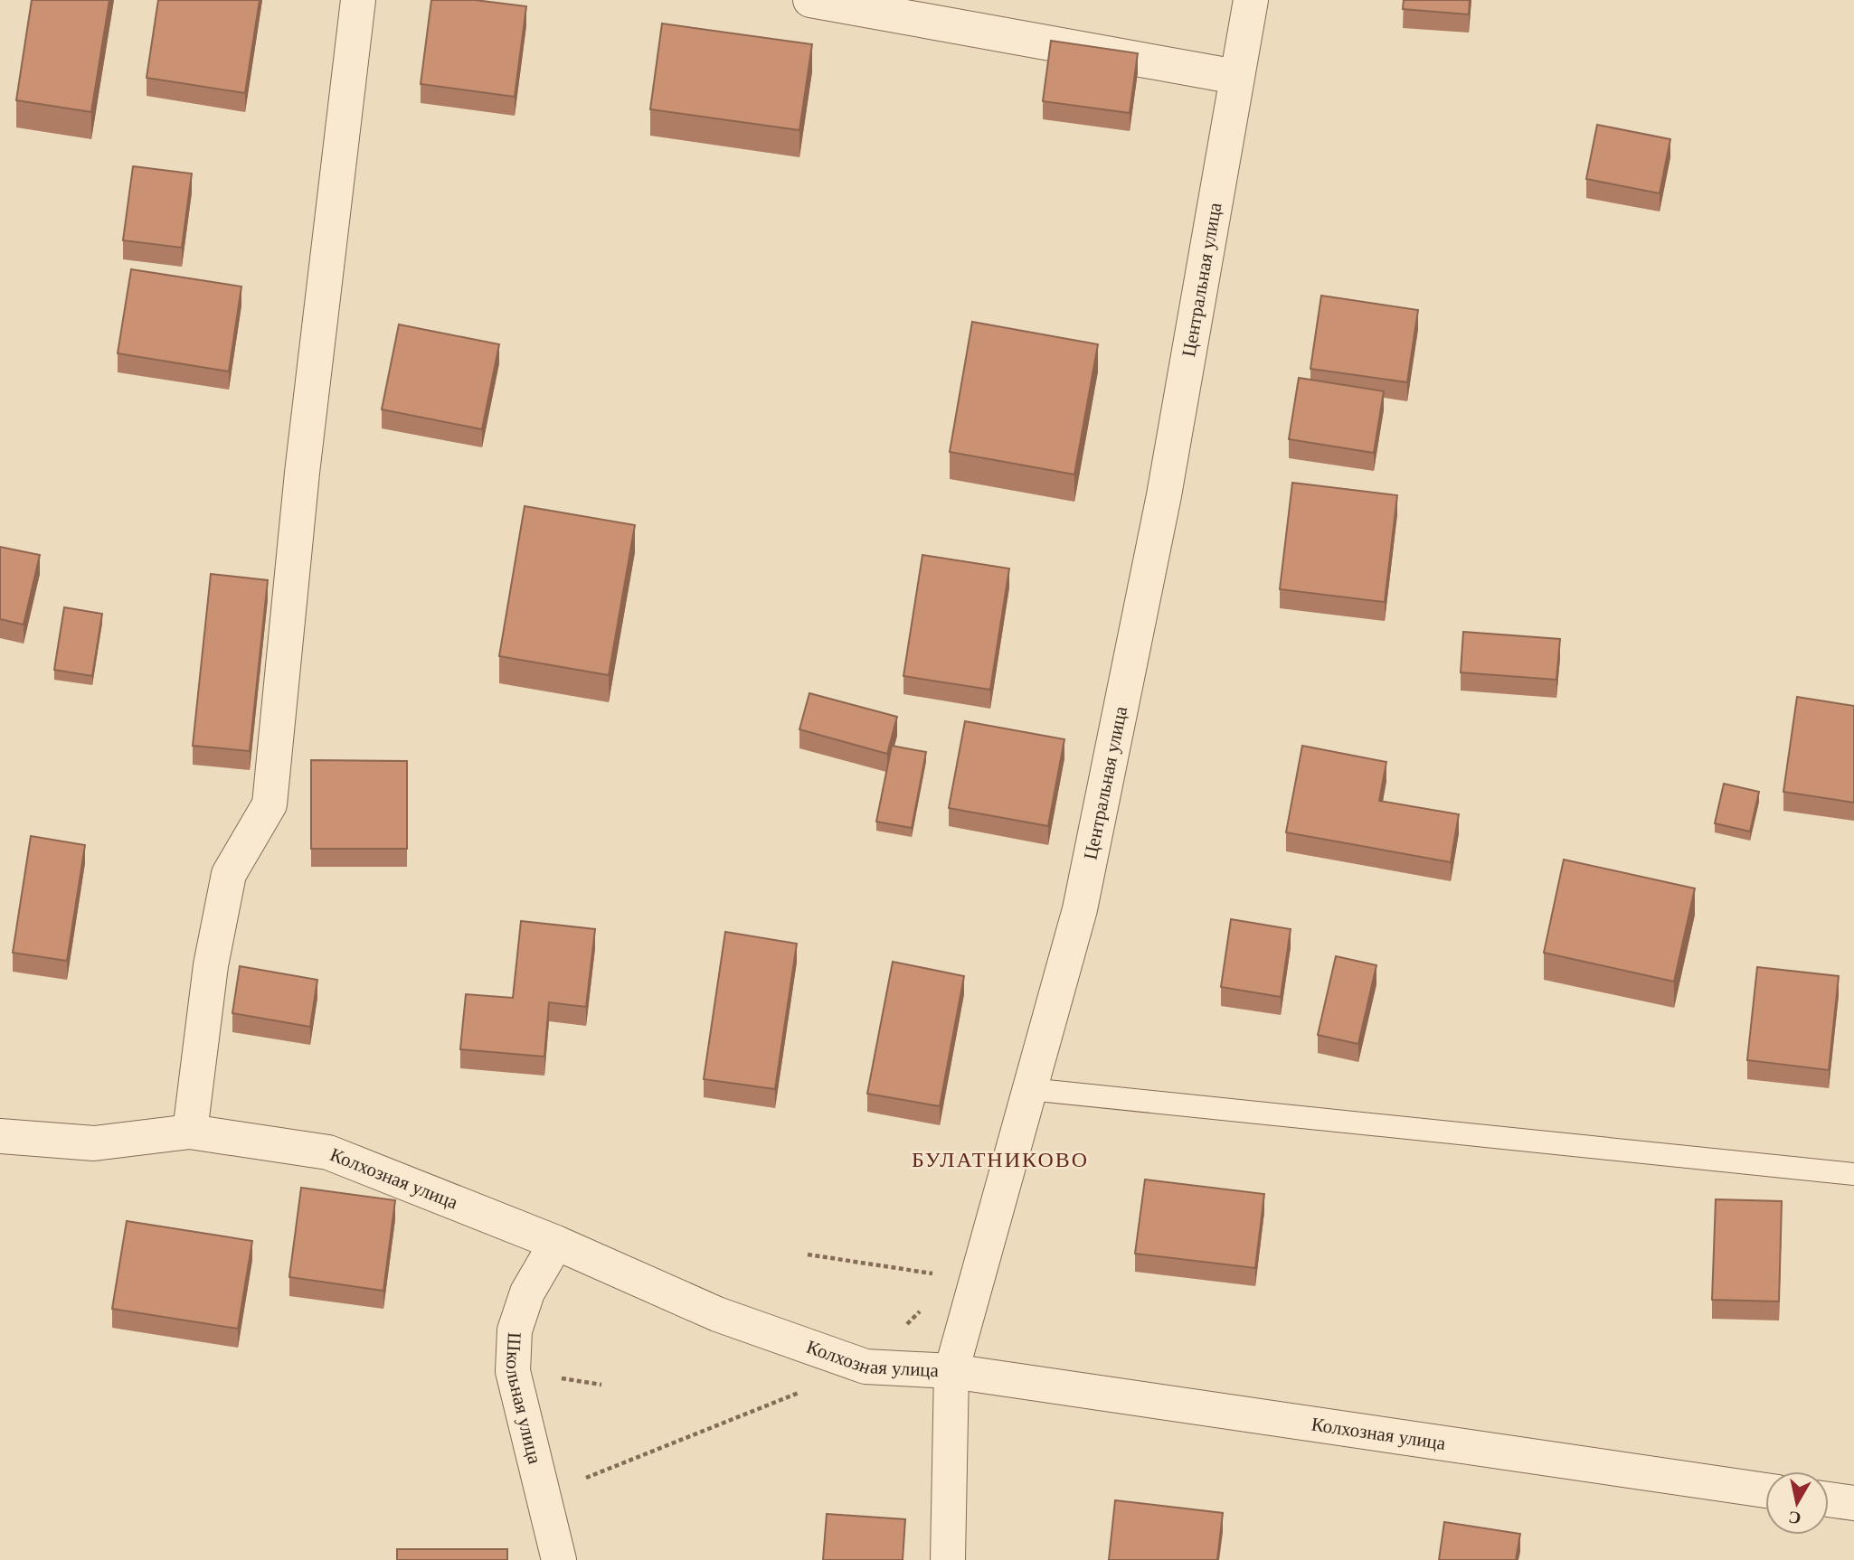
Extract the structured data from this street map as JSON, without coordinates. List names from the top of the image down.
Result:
{
  "streets": {
    "street": ["Центральная улица", "Колхозная улица", "Школьная улица"]
  },
  "crossings": [
    ["Центральная улица", "Колхозная улица"],
    ["Колхозная улица", "Школьная улица"]
  ],
  "districts": ["БУЛАТНИКОВО"],
  "north": "bottom"
}
